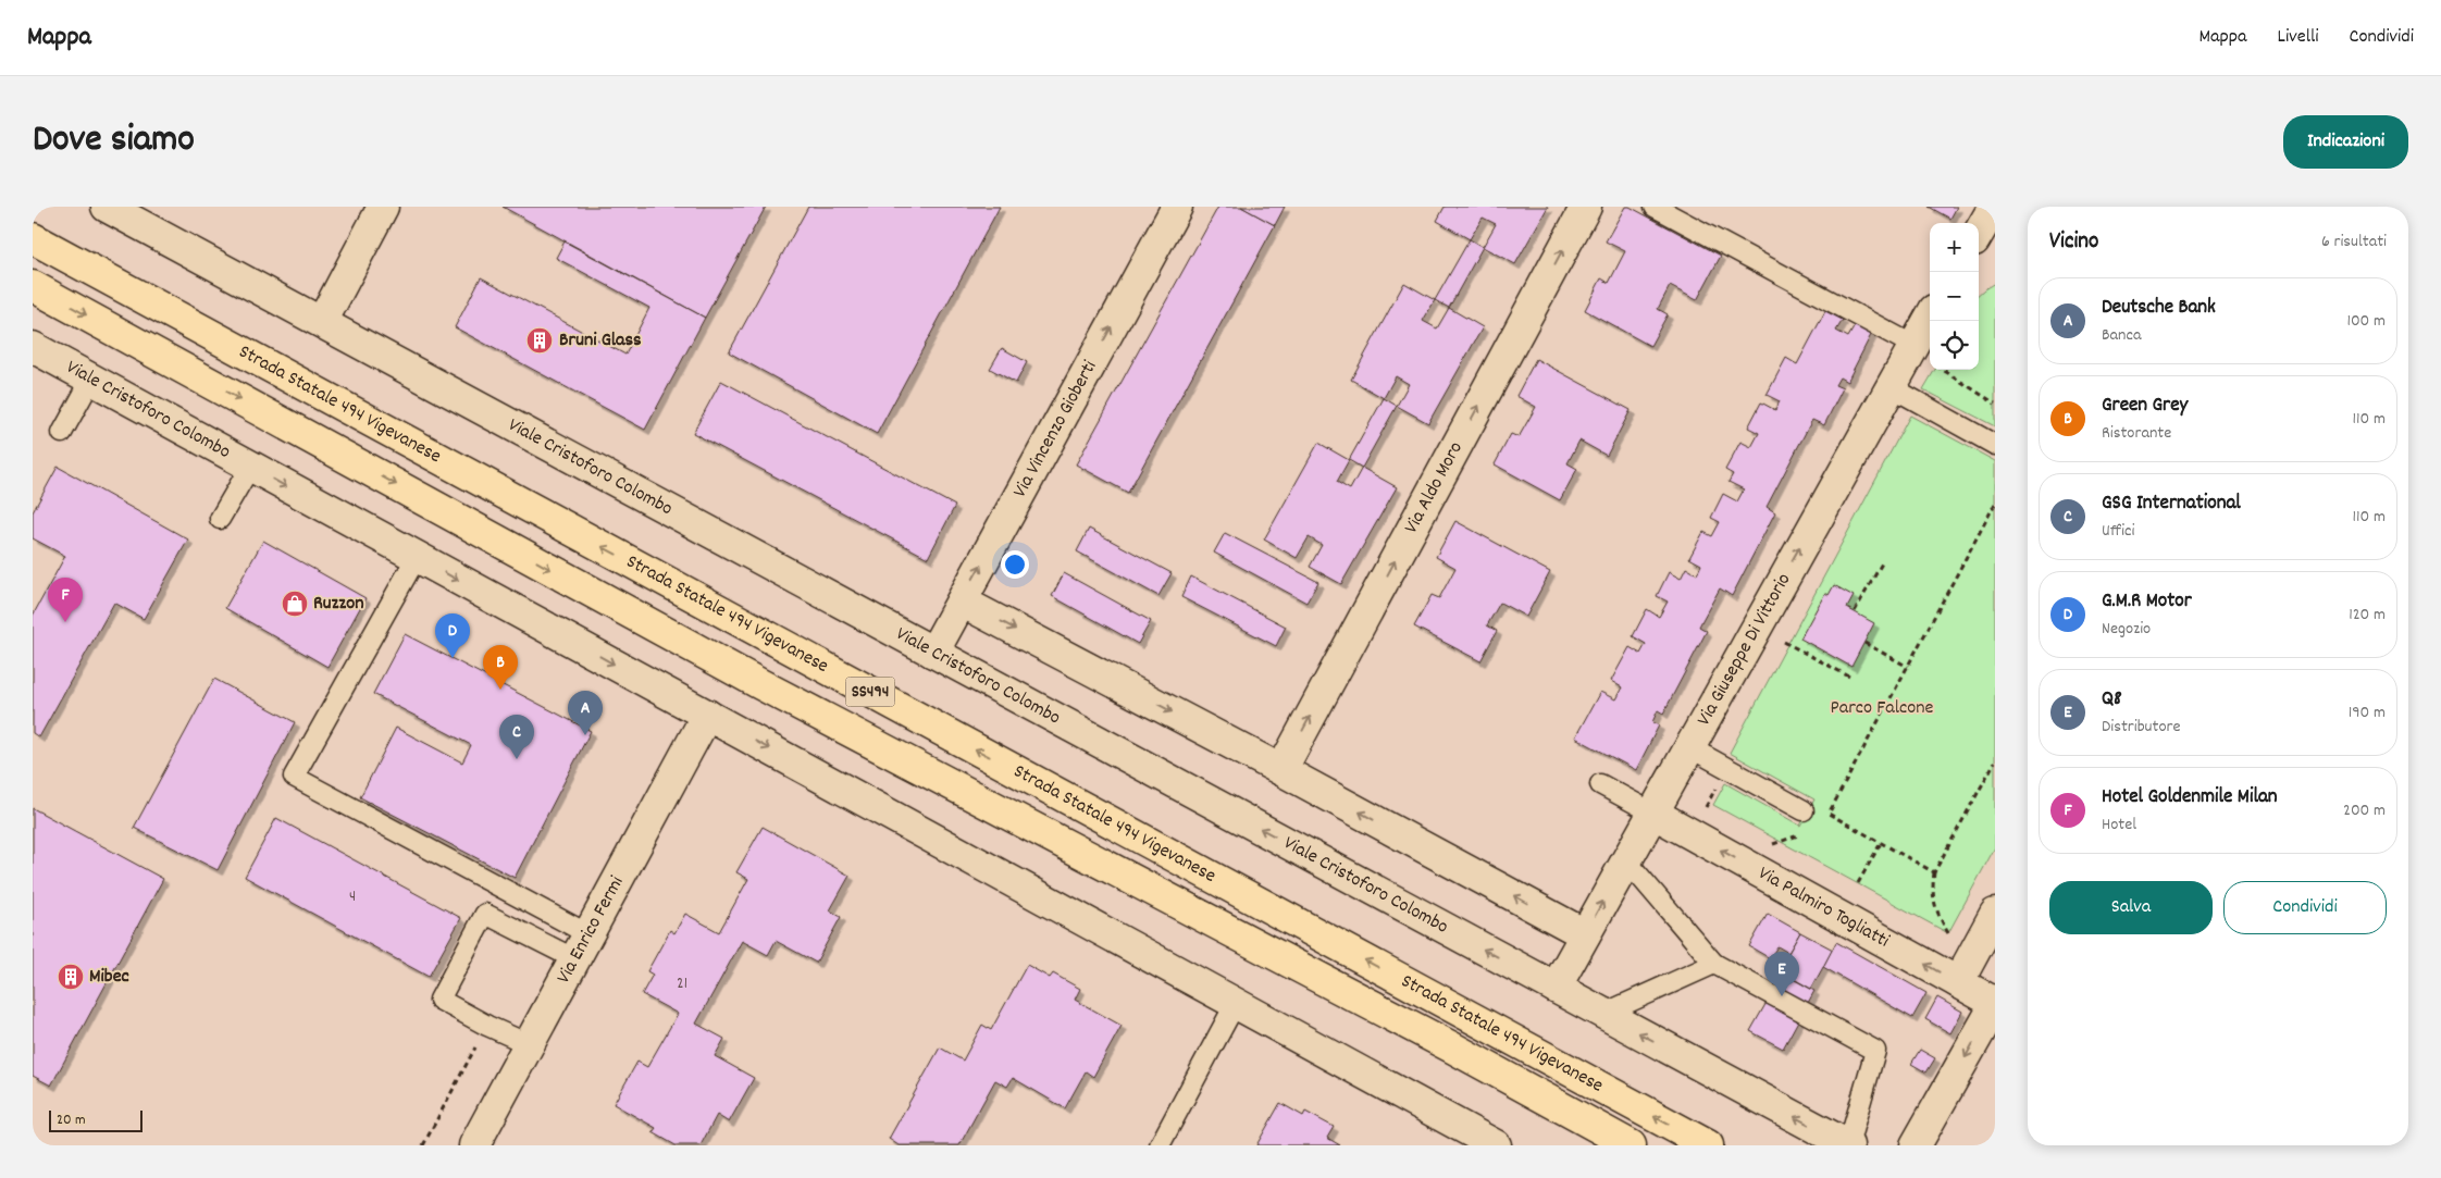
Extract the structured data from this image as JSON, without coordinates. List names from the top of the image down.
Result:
{
  "streets": {
    "main road": ["Strada Statale 494 Vigevanese", "SS494"],
    "street": [
      "Viale Cristoforo Colombo",
      "Via Vincenzo Gioberti",
      "Via Aldo Moro",
      "Via Giuseppe Di Vittorio",
      "Via Palmiro Togliatti",
      "Via Enrico Fermi"
    ]
  },
  "crossings": [
    ["Viale Cristoforo Colombo", "Via Vincenzo Gioberti"],
    ["Viale Cristoforo Colombo", "Via Giuseppe Di Vittorio"],
    ["Viale Cristoforo Colombo", "Via Enrico Fermi"],
    ["Via Giuseppe Di Vittorio", "Via Palmiro Togliatti"]
  ],
  "one_way": ["Via Vincenzo Gioberti", "Via Aldo Moro", "Via Giuseppe Di Vittorio"],
  "parks": ["Parco Falcone"],
  "places": {
    "building": ["Bruni Glass", "Mibec"],
    "shop": ["Ruzzon"]
  },
  "house_numbers": ["4", "21"],
  "scale_bar": "20 m",
  "page": {
    "header": "Mappa",
    "nav": ["Mappa", "Livelli", "Condividi"],
    "title": "Dove siamo",
    "buttons": [
      "Indicazioni",
      ["Salva", "Condividi"]
    ],
    "heading": ["Vicino", "6 risultati"],
    "map_buttons": ["+", "−"],
    "list": [
      {
        "mark": "A",
        "name": "Deutsche Bank",
        "note": "Banca",
        "value": "100 m"
      },
      {
        "mark": "B",
        "name": "Green Grey",
        "note": "Ristorante",
        "value": "110 m"
      },
      {
        "mark": "C",
        "name": "GSG International",
        "note": "Uffici",
        "value": "110 m"
      },
      {
        "mark": "D",
        "name": "G.M.R Motor",
        "note": "Negozio",
        "value": "120 m"
      },
      {
        "mark": "E",
        "name": "Q8",
        "note": "Distributore",
        "value": "190 m"
      },
      {
        "mark": "F",
        "name": "Hotel Goldenmile Milan",
        "note": "Hotel",
        "value": "200 m"
      }
    ],
    "pins": [
      "F",
      "D",
      "B",
      "A",
      "C",
      "E"
    ],
    "scale": "20 m"
  }
}
